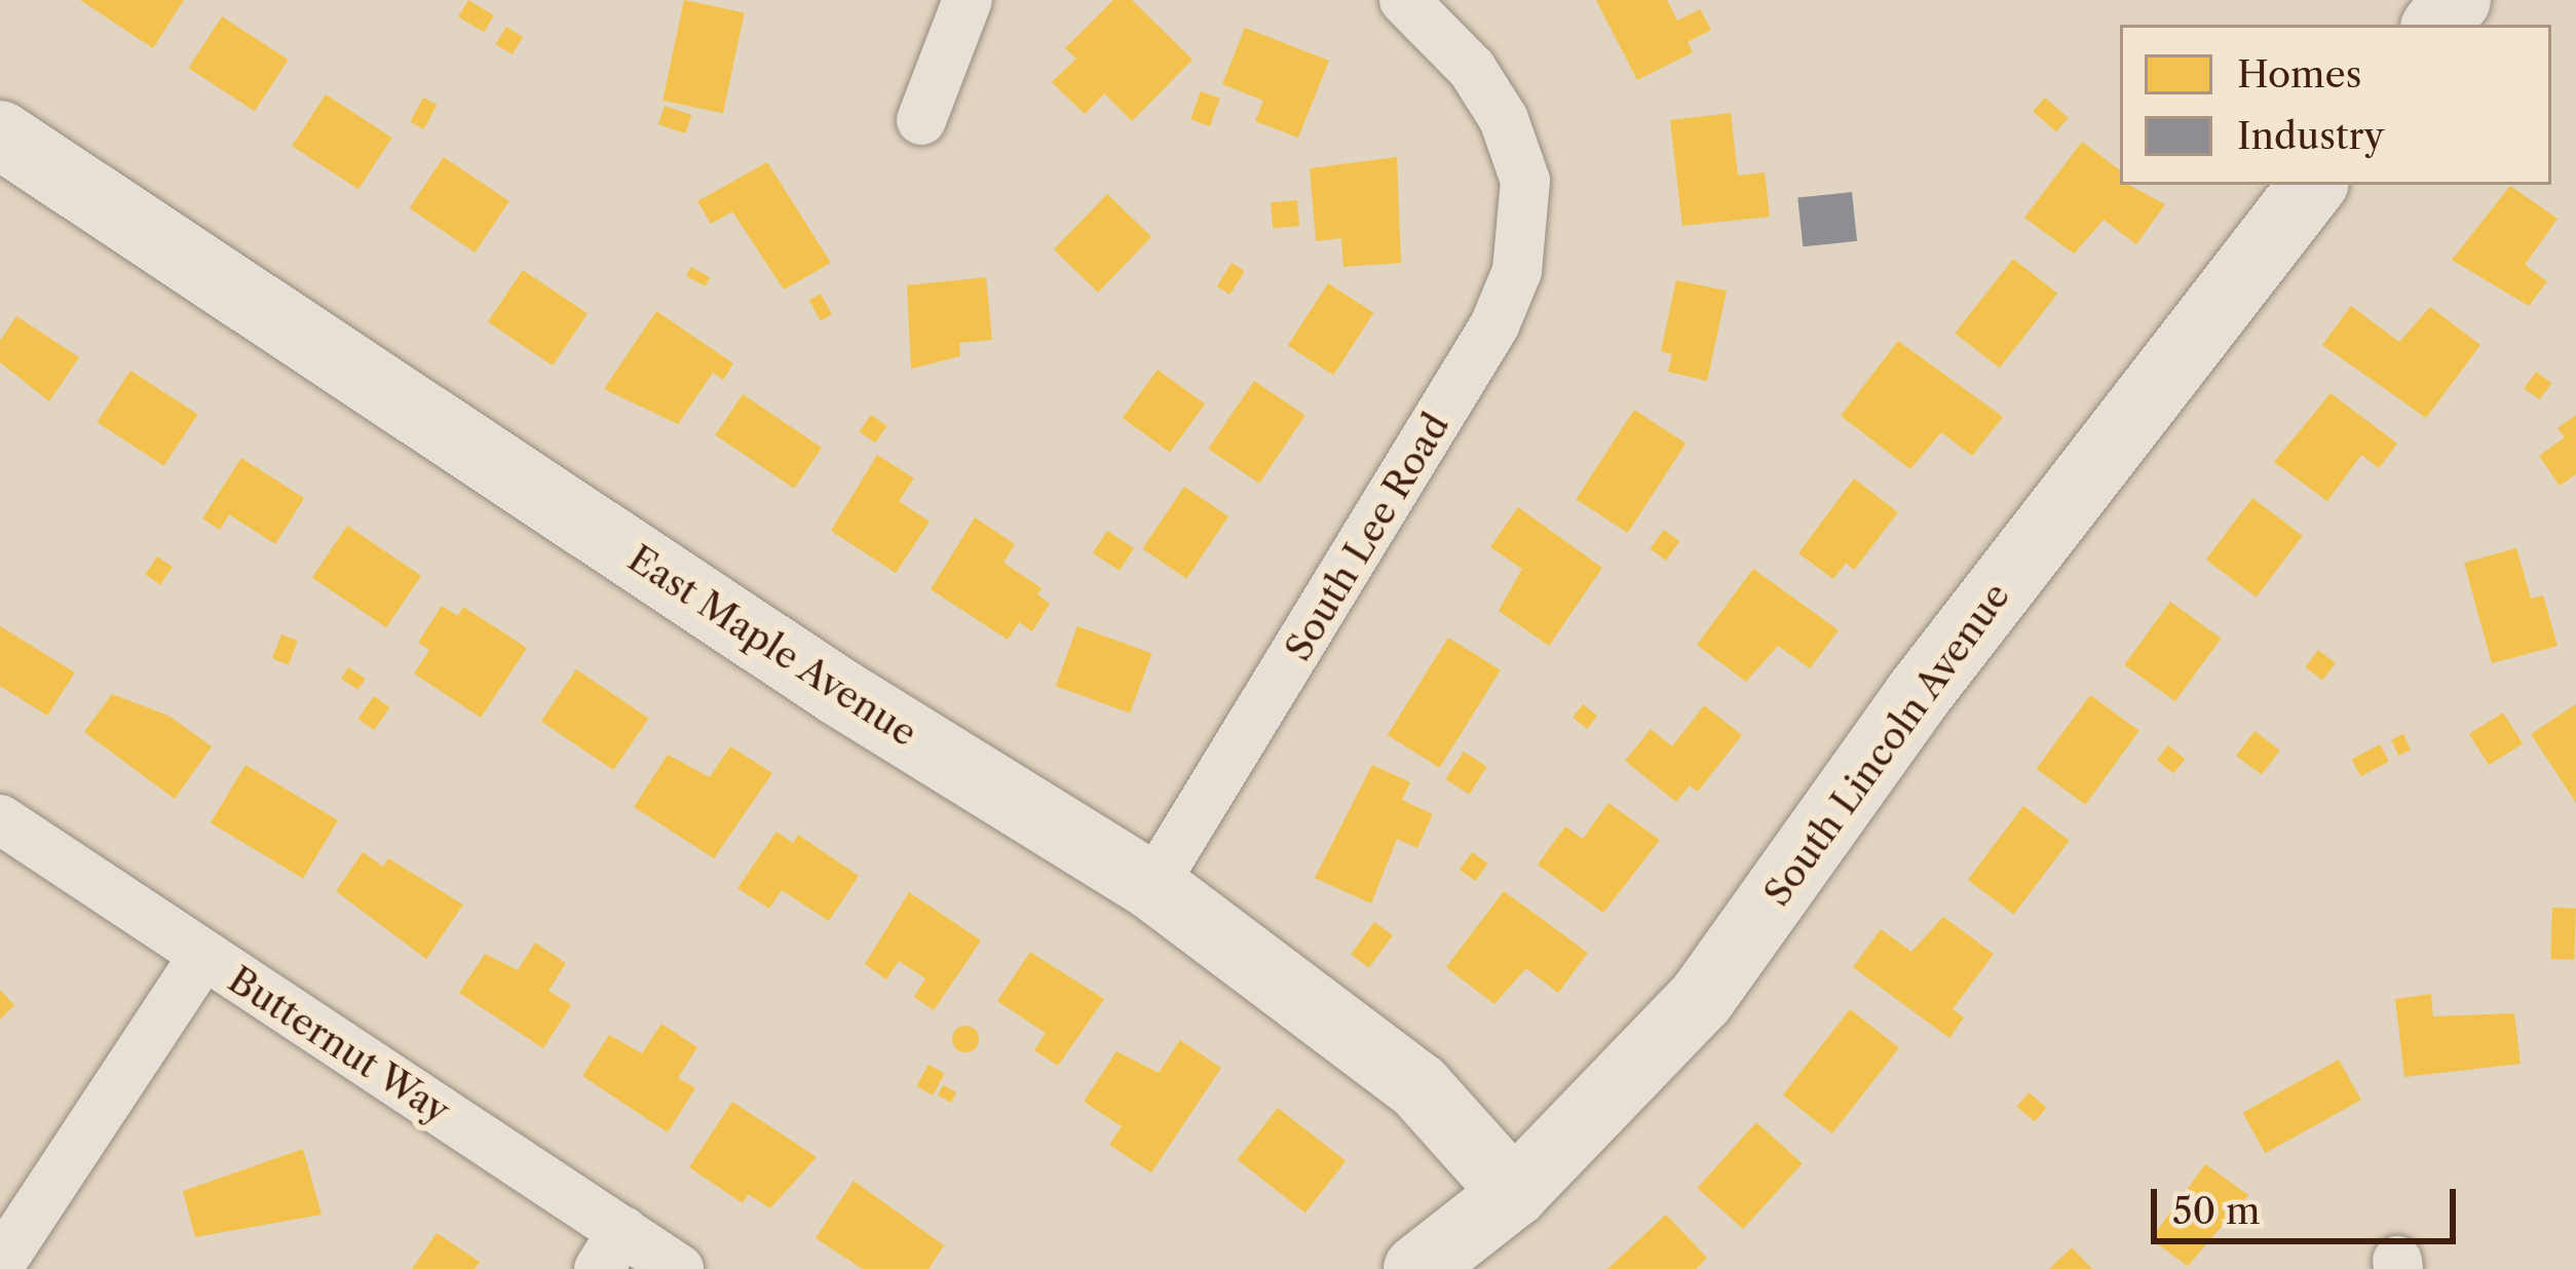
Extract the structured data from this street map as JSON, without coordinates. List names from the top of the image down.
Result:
{
  "streets": {
    "main road": ["East Maple Avenue", "South Lincoln Avenue"],
    "street": ["South Lee Road", "Butternut Way"]
  },
  "crossings": [
    ["South Lee Road", "East Maple Avenue"],
    ["East Maple Avenue", "South Lincoln Avenue"]
  ],
  "legend": ["Homes", "Industry"],
  "scale_bar": "50 m"
}
